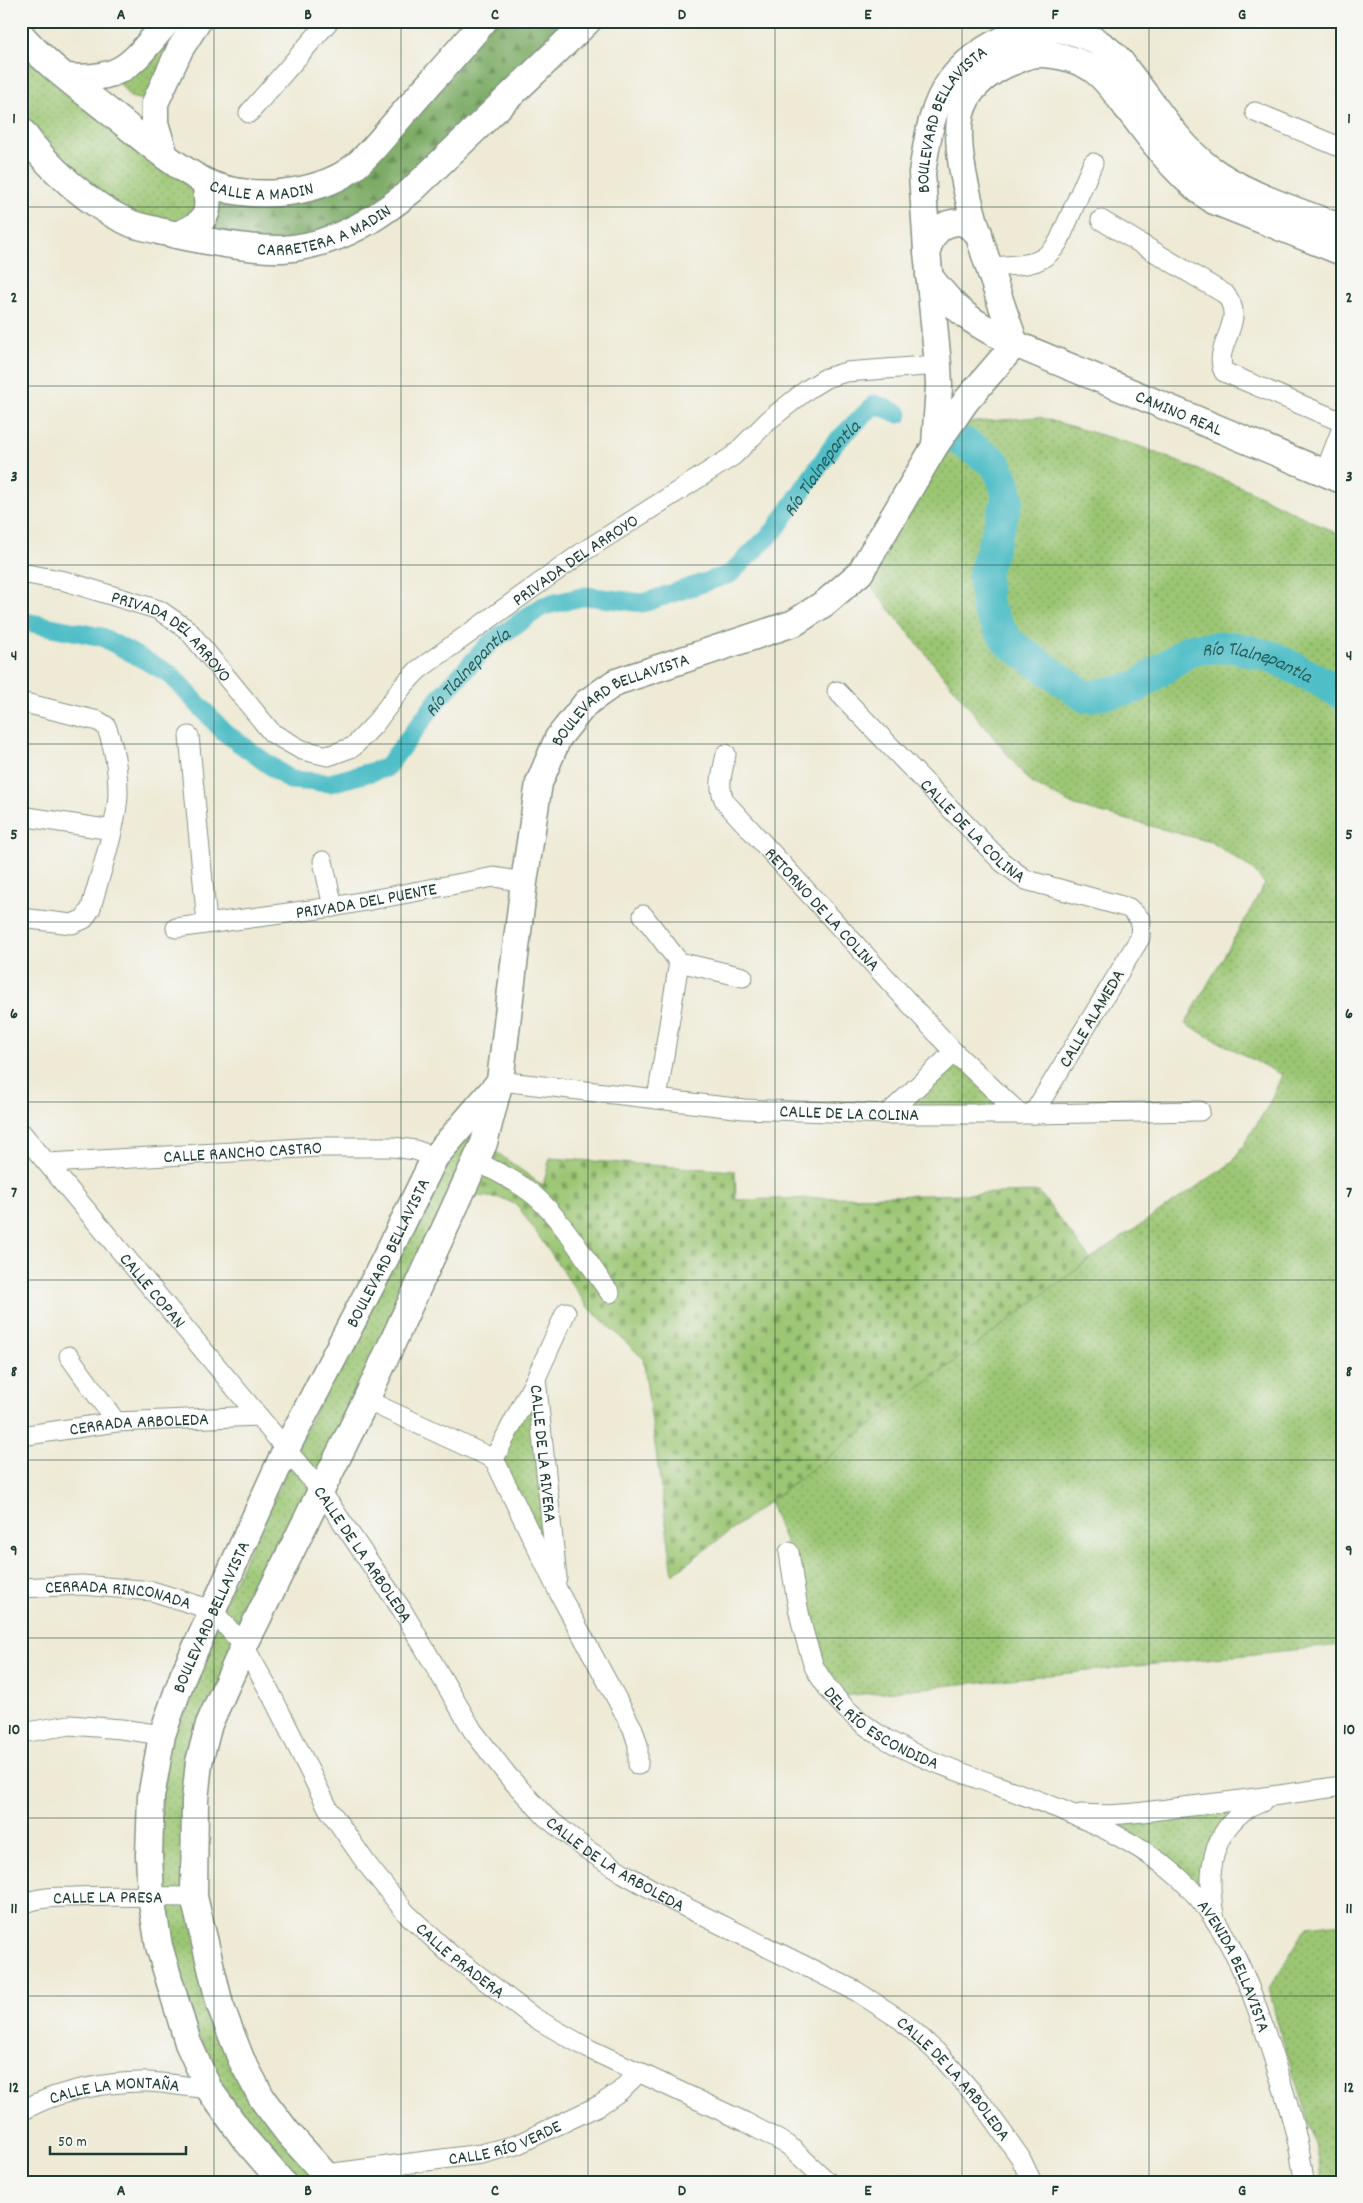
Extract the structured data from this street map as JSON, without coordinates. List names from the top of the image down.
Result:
{
  "streets": {
    "main road": [
      "BOULEVARD BELLAVISTA",
      "CALLE A MADIN",
      "CARRETERA A MADIN",
      "CAMINO REAL"
    ],
    "street": [
      "PRIVADA DEL ARROYO",
      "CALLE DE LA COLINA",
      "PRIVADA DEL PUENTE",
      "RETORNO DE LA COLINA",
      "CALLE ALAMEDA",
      "CALLE RANCHO CASTRO",
      "CALLE COPAN",
      "CERRADA ARBOLEDA",
      "CALLE DE LA RIVERA",
      "CALLE DE LA ARBOLEDA",
      "CERRADA RINCONADA",
      "DEL RÍO ESCONDIDA",
      "CALLE LA PRESA",
      "CALLE PRADERA",
      "AVENIDA BELLAVISTA",
      "CALLE LA MONTAÑA",
      "CALLE RÍO VERDE"
    ]
  },
  "crossings": [
    ["BOULEVARD BELLAVISTA", "CAMINO REAL"],
    ["BOULEVARD BELLAVISTA", "PRIVADA DEL ARROYO"],
    ["BOULEVARD BELLAVISTA", "CALLE DE LA COLINA"],
    ["BOULEVARD BELLAVISTA", "PRIVADA DEL PUENTE"],
    ["BOULEVARD BELLAVISTA", "CALLE RANCHO CASTRO"],
    ["BOULEVARD BELLAVISTA", "CALLE COPAN"],
    ["BOULEVARD BELLAVISTA", "CALLE DE LA ARBOLEDA"],
    ["BOULEVARD BELLAVISTA", "CERRADA RINCONADA"],
    ["BOULEVARD BELLAVISTA", "CALLE LA PRESA"],
    ["BOULEVARD BELLAVISTA", "CALLE PRADERA"],
    ["BOULEVARD BELLAVISTA", "CALLE LA MONTAÑA"],
    ["BOULEVARD BELLAVISTA", "CALLE RÍO VERDE"],
    ["CALLE DE LA COLINA", "RETORNO DE LA COLINA"],
    ["CALLE DE LA COLINA", "CALLE ALAMEDA"],
    ["RETORNO DE LA COLINA", "CALLE ALAMEDA"],
    ["CALLE RANCHO CASTRO", "CALLE COPAN"],
    ["CALLE COPAN", "CERRADA ARBOLEDA"],
    ["CALLE COPAN", "CALLE DE LA ARBOLEDA"],
    ["CERRADA RINCONADA", "CALLE PRADERA"],
    ["DEL RÍO ESCONDIDA", "AVENIDA BELLAVISTA"],
    ["CALLE PRADERA", "CALLE RÍO VERDE"]
  ],
  "water": ["Río Tlalnepantla"],
  "scale_bar": "50 m",
  "grid": {
    "columns": [
      "A",
      "B",
      "C",
      "D",
      "E",
      "F",
      "G"
    ],
    "rows": [
      "1",
      "2",
      "3",
      "4",
      "5",
      "6",
      "7",
      "8",
      "9",
      "10",
      "11",
      "12"
    ]
  }
}
